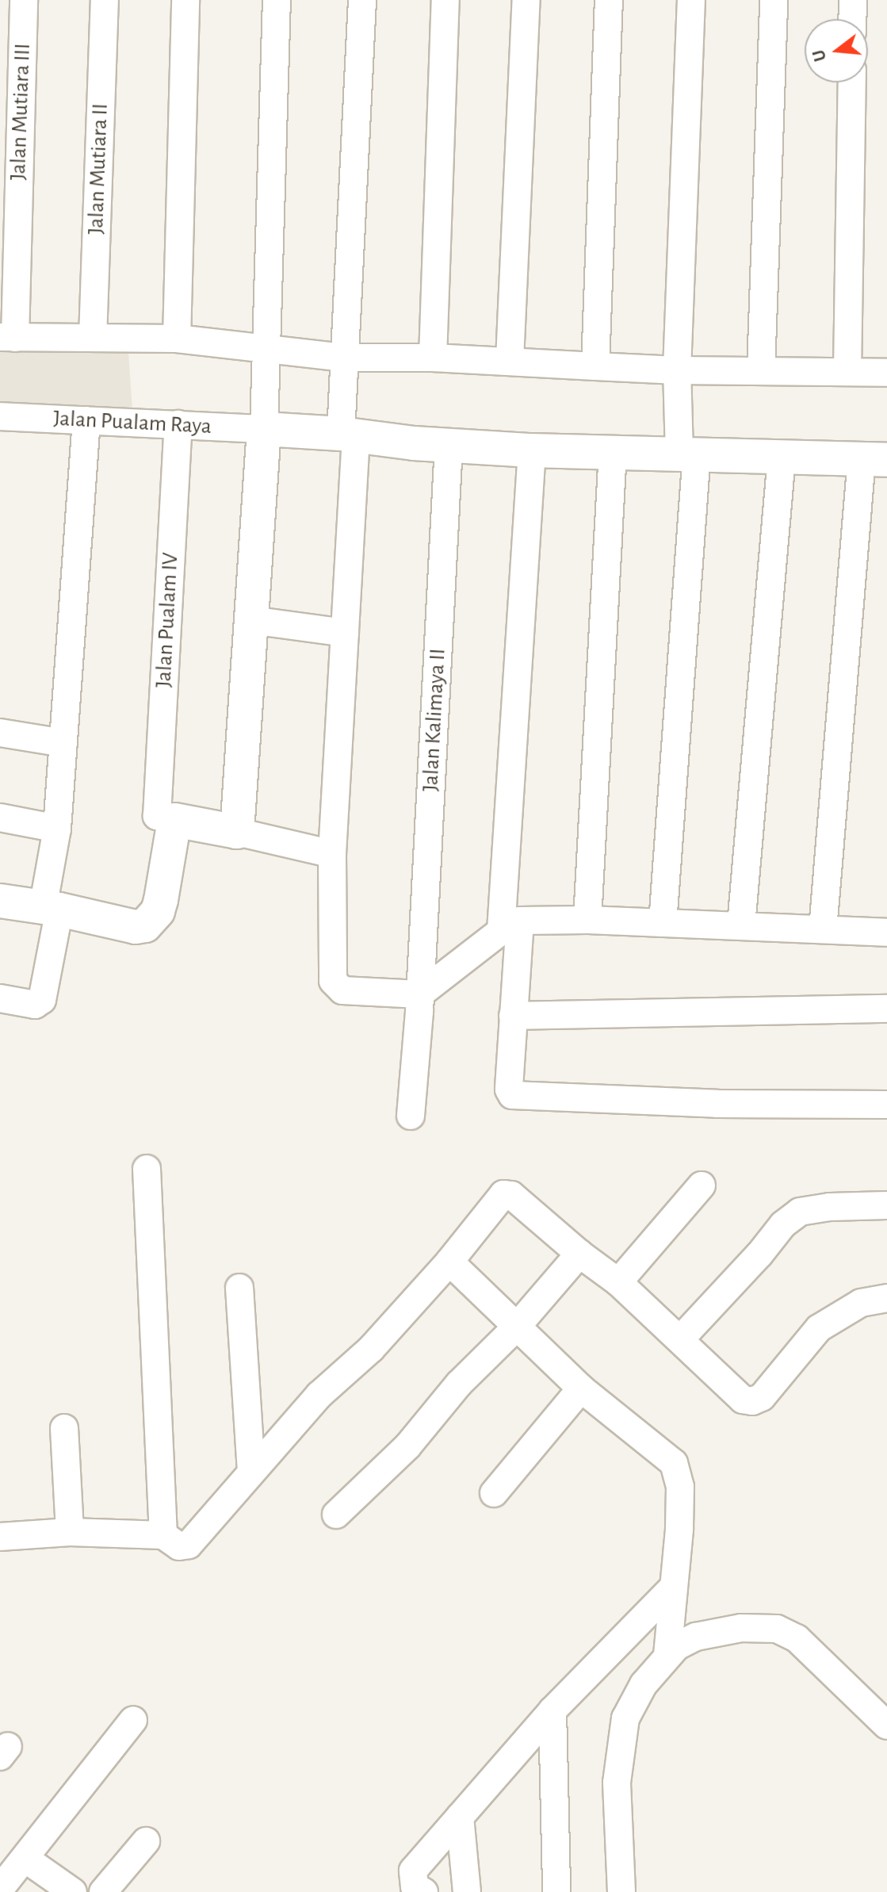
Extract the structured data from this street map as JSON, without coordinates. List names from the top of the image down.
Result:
{
  "streets": {
    "street": [
      "Jalan Mutiara III",
      "Jalan Mutiara II",
      "Jalan Pualam Raya",
      "Jalan Pualam IV",
      "Jalan Kalimaya II"
    ]
  },
  "crossings": [
    ["Jalan Pualam Raya", "Jalan Pualam IV"]
  ],
  "north": "left"
}
